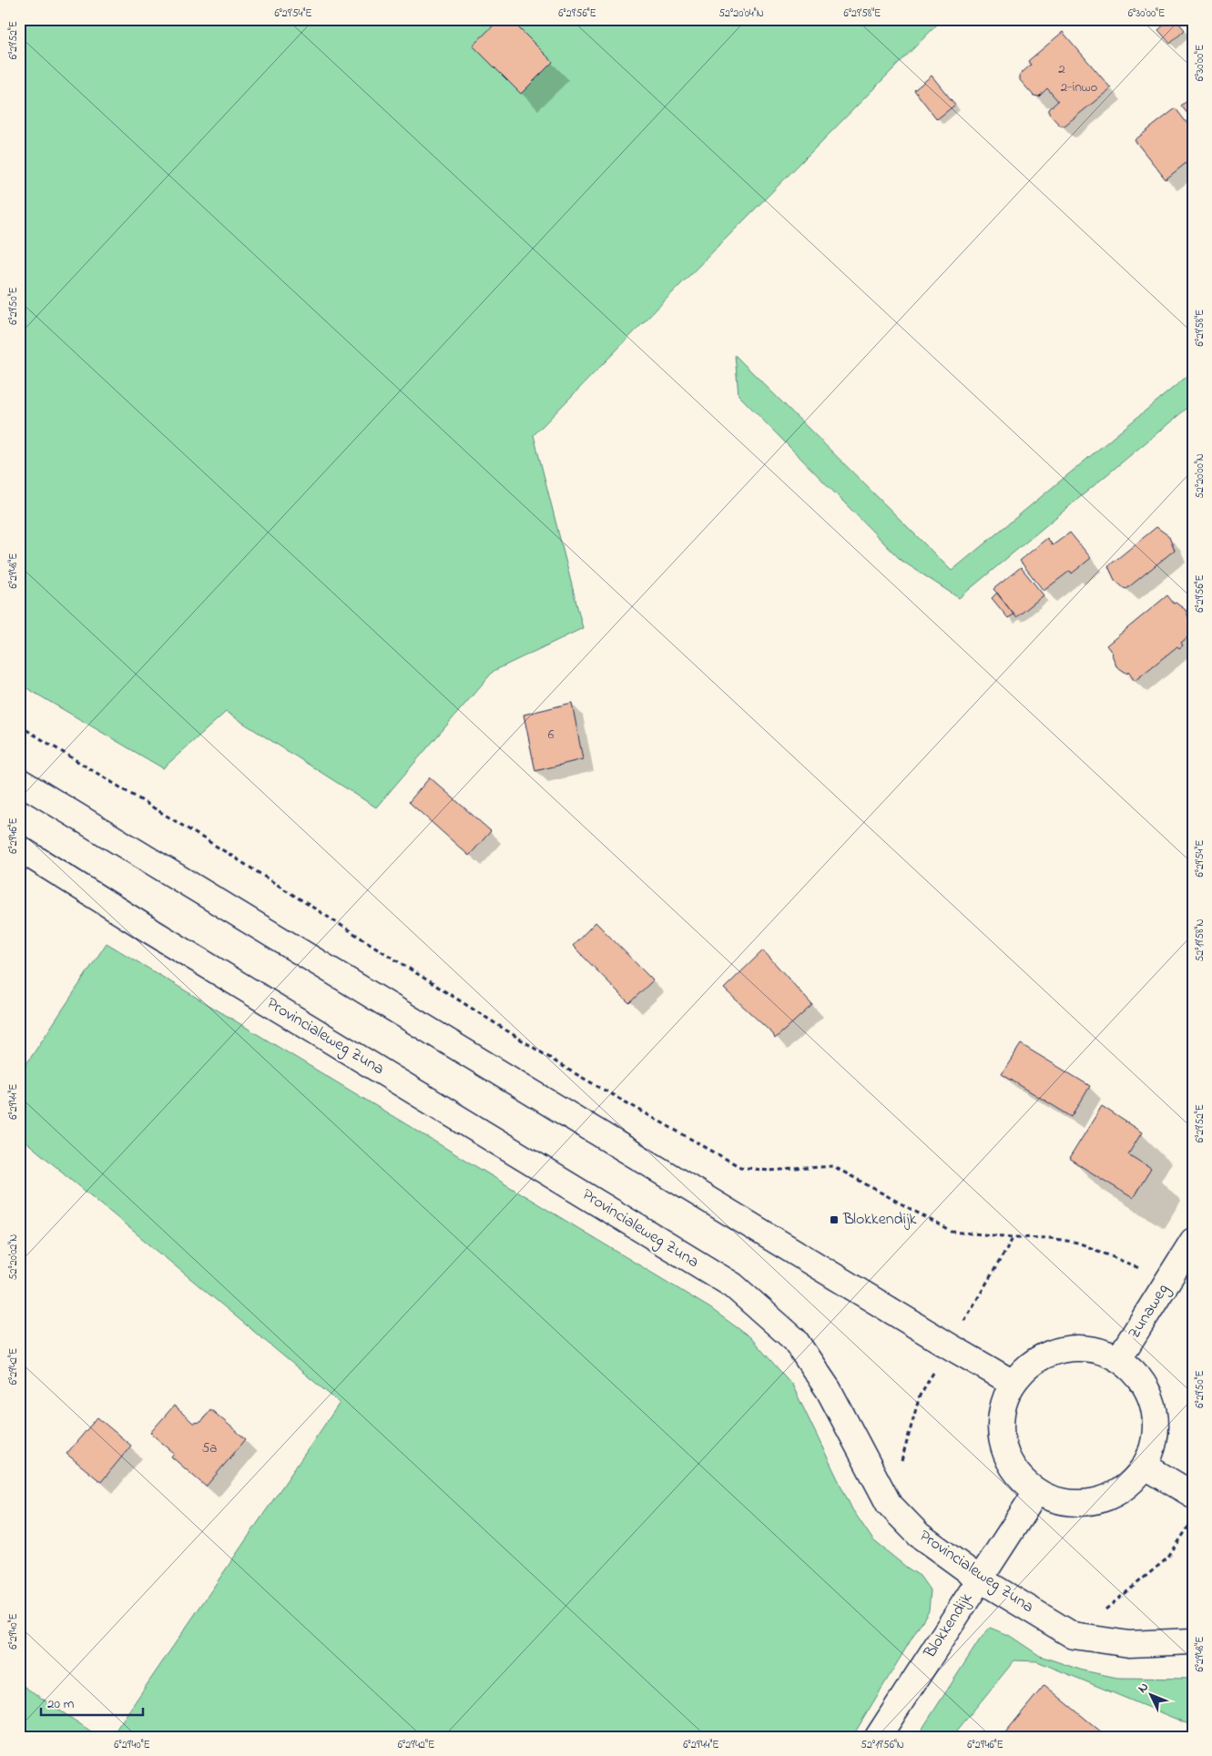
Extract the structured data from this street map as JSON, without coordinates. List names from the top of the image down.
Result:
{
  "streets": {
    "street": ["Provincialeweg Zuna", "Zunaweg", "Blokkendijk"]
  },
  "crossings": [
    ["Provincialeweg Zuna", "Blokkendijk"],
    ["Zunaweg", "Blokkendijk"]
  ],
  "places": {
    "transit": ["Blokkendijk"]
  },
  "house_numbers": [
    "2",
    "2-inwo",
    "6",
    "5a"
  ],
  "scale_bar": "20 m",
  "north": "top left",
  "coordinates": [
    "6°29'54\"E",
    "6°29'56\"E",
    "52°20'04\"N",
    "6°29'58\"E",
    "6°30'00\"E",
    "6°29'52\"E",
    "6°29'50\"E",
    "52°20'00\"N",
    "6°29'48\"E",
    "6°29'46\"E",
    "52°19'58\"N",
    "6°29'44\"E",
    "52°20'02\"N",
    "6°29'42\"E",
    "6°29'40\"E",
    "52°19'56\"N"
  ]
}
